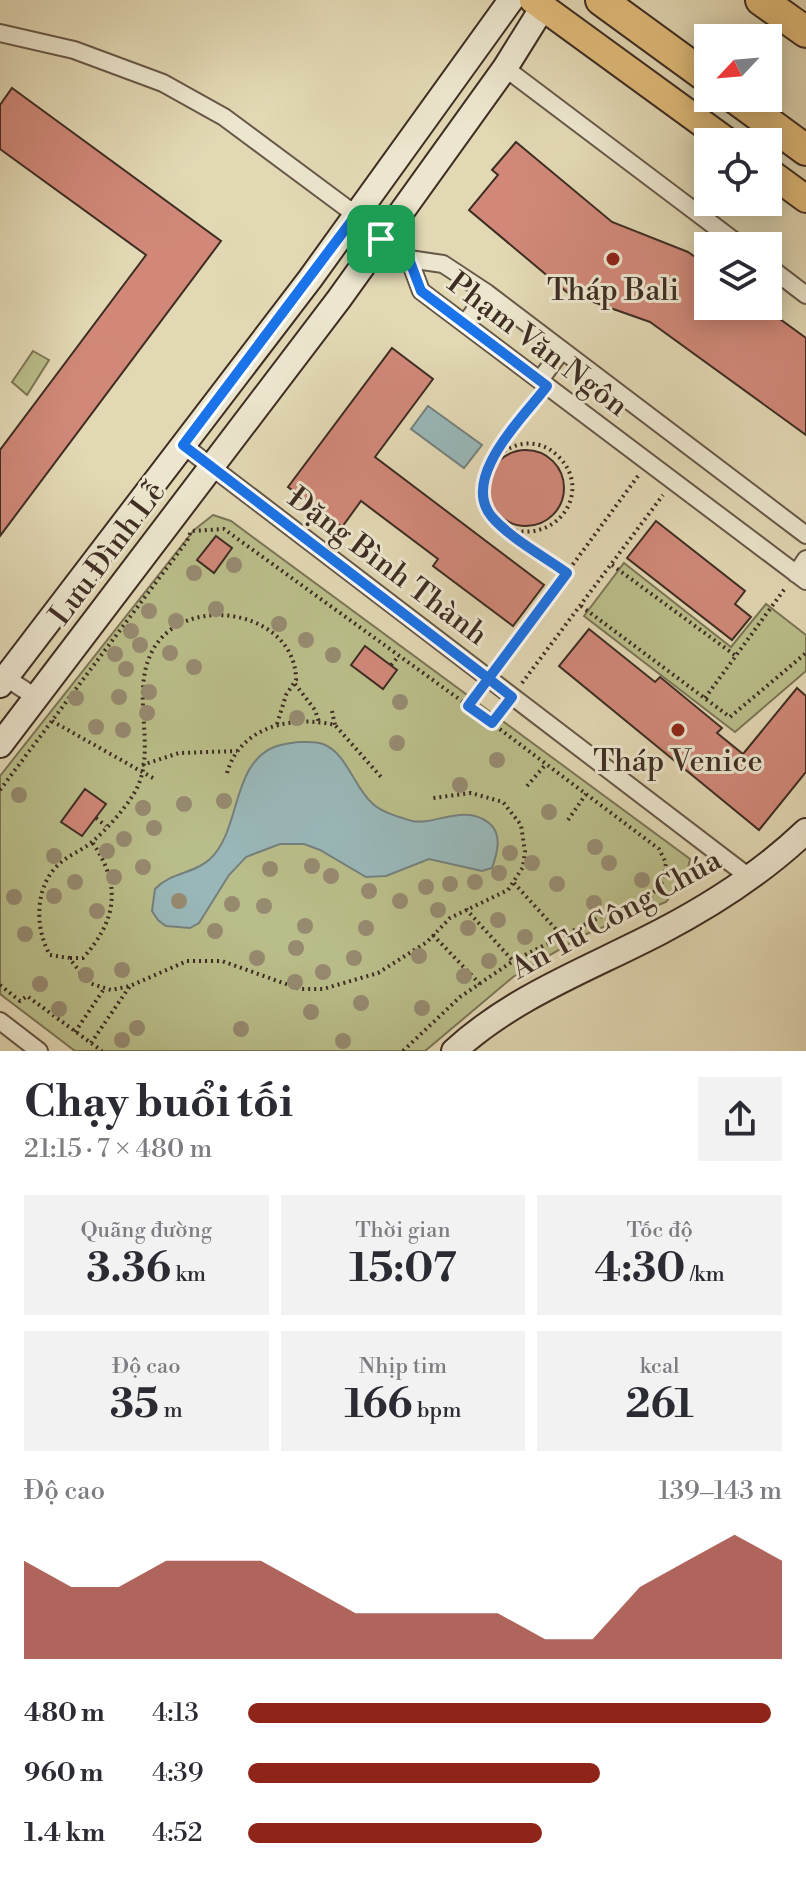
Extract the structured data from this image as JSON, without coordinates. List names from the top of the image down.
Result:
{
  "streets": {
    "street": [
      "Phạm Văn Ngôn",
      "Lưu Đình Lễ",
      "Đặng Bình Thành",
      "An Tư Công Chúa"
    ]
  },
  "crossings": [
    ["Lưu Đình Lễ", "Đặng Bình Thành"],
    ["Đặng Bình Thành", "An Tư Công Chúa"]
  ],
  "places": ["Tháp Bali", "Tháp Venice"],
  "north": "bottom left",
  "page": {
    "heading": ["Chạy buổi tối", "21:15 · 7 × 480 m"],
    "stats": [
      ["Quãng đường", "3.36 km"],
      ["Thời gian", "15:07"],
      ["Tốc độ", "4:30 /km"],
      ["Độ cao", "35 m"],
      ["Nhịp tim", "166 bpm"],
      ["kcal", "261"]
    ],
    "chart": ["Độ cao", "139–143 m"],
    "list": [
      {
        "name": "480 m",
        "note": "4:13"
      },
      {
        "name": "960 m",
        "note": "4:39"
      },
      {
        "name": "1.4 km",
        "note": "4:52"
      }
    ]
  }
}
